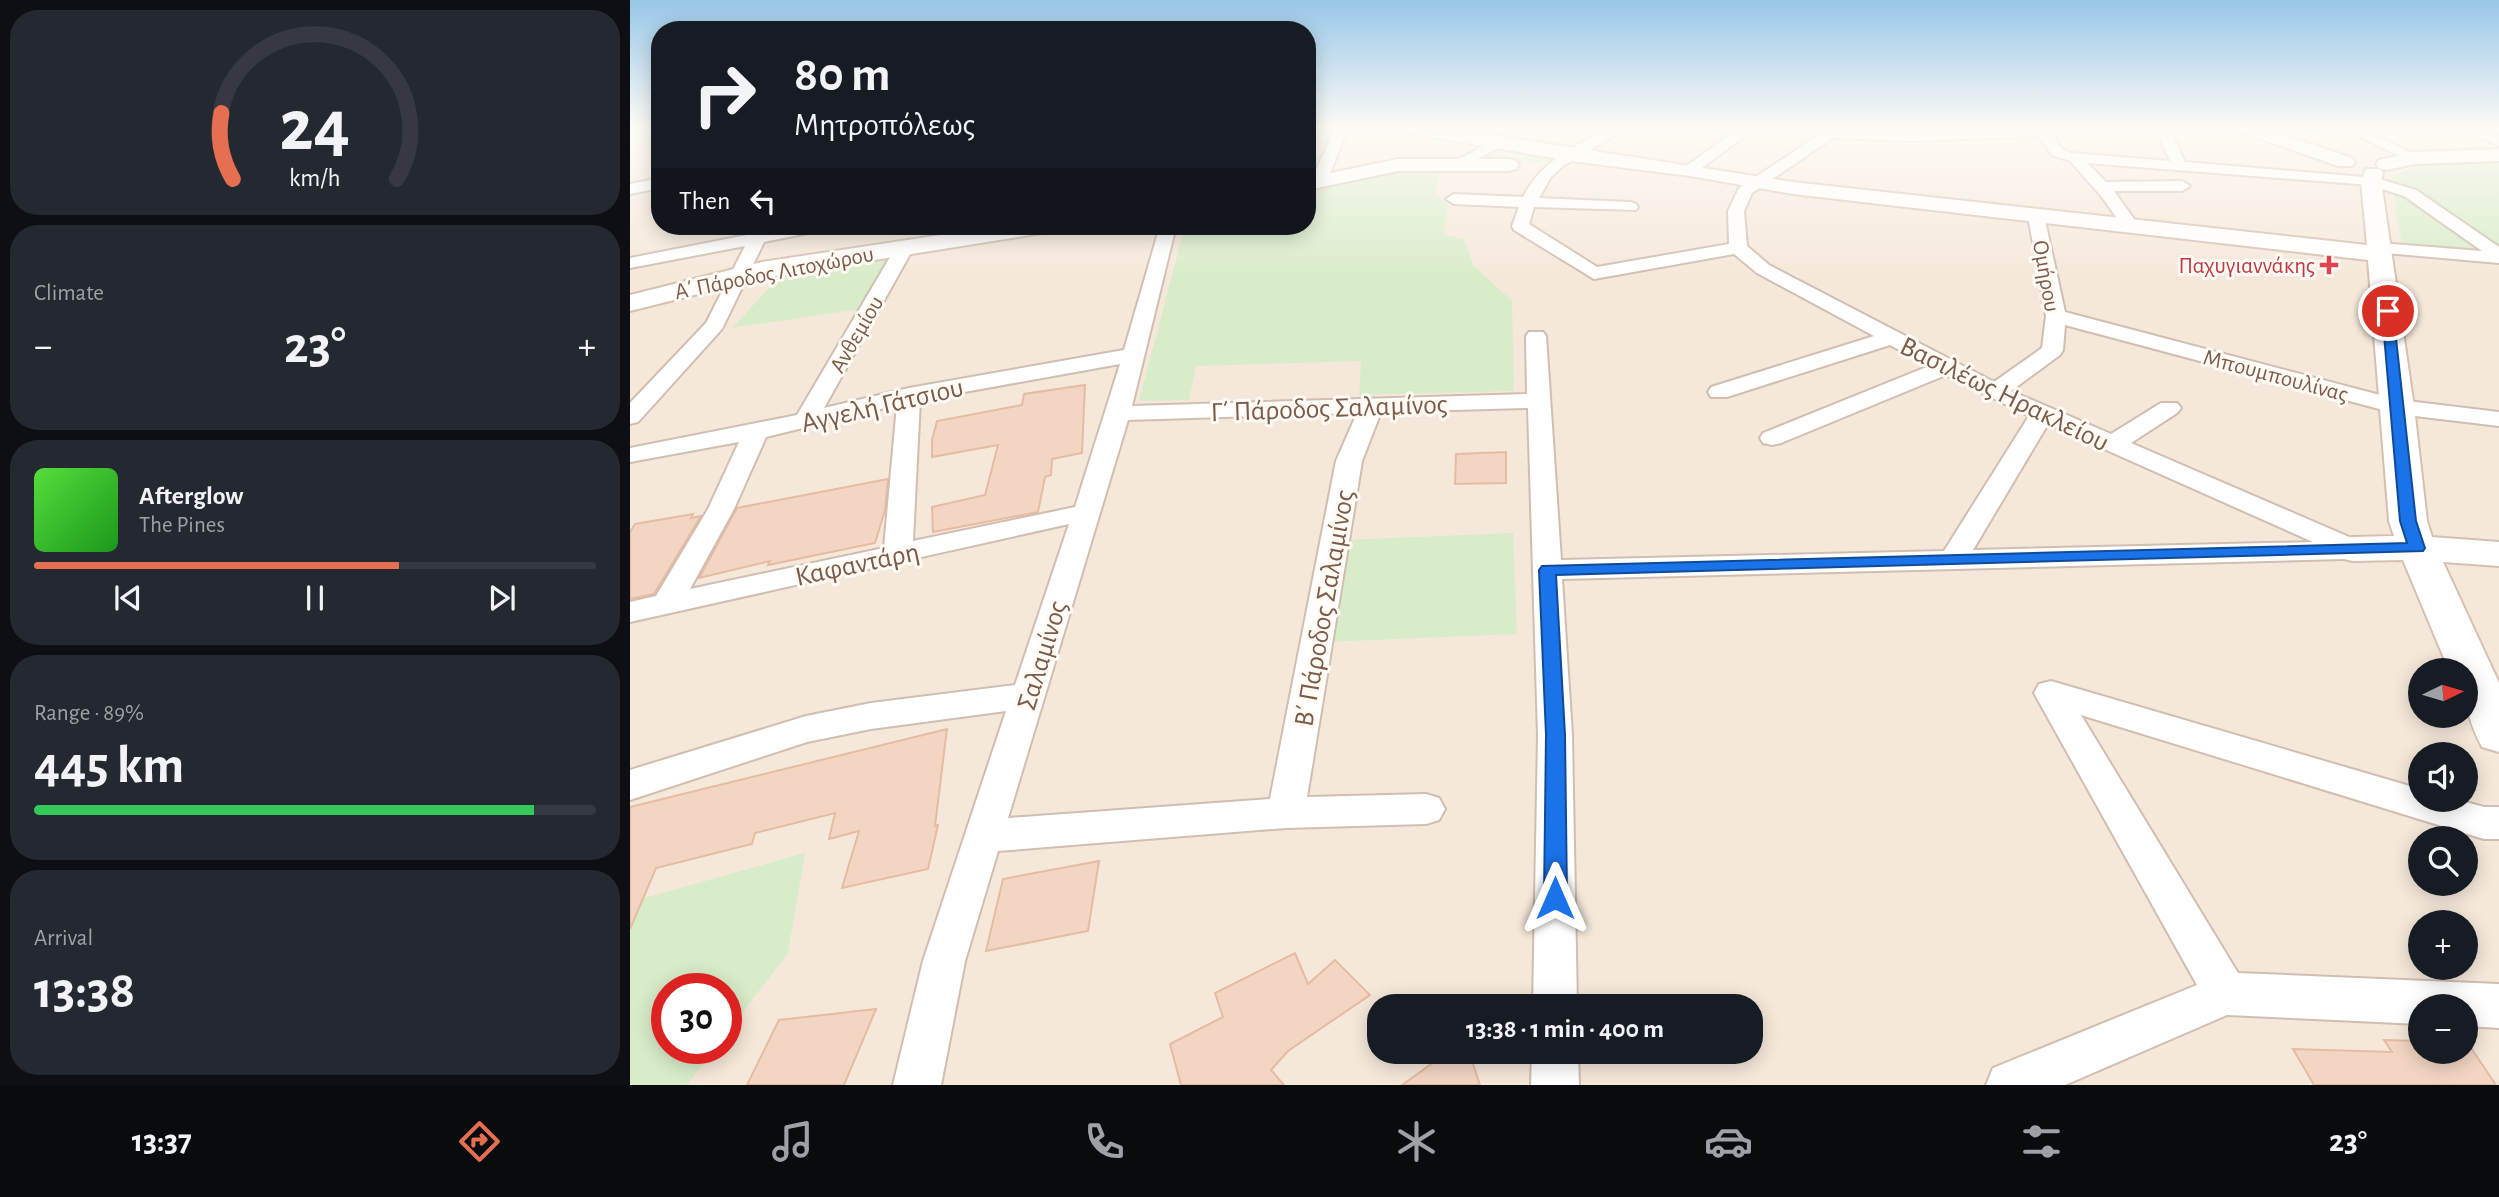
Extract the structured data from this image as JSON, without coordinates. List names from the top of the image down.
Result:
{
  "streets": {
    "street": [
      "Α΄ Πάροδος Λιτοχώρου",
      "Ομήρου",
      "Ανθεμίου",
      "Μπουμπουλίνας",
      "Βασιλέως Ηρακλείου",
      "Αγγελή Γάτσιου",
      "Γ΄ Πάροδος Σαλαμίνος",
      "Καφαντάρη",
      "Β΄ Πάροδος Σαλαμίνος",
      "Σαλαμίνος"
    ]
  },
  "crossings": [
    ["Α΄ Πάροδος Λιτοχώρου", "Ανθεμίου"],
    ["Ομήρου", "Μπουμπουλίνας"],
    ["Ομήρου", "Βασιλέως Ηρακλείου"],
    ["Ανθεμίου", "Αγγελή Γάτσιου"],
    ["Αγγελή Γάτσιου", "Σαλαμίνος"],
    ["Γ΄ Πάροδος Σαλαμίνος", "Β΄ Πάροδος Σαλαμίνος"],
    ["Γ΄ Πάροδος Σαλαμίνος", "Σαλαμίνος"],
    ["Καφαντάρη", "Σαλαμίνος"]
  ],
  "places": {
    "health": ["Παχυγιαννάκης"]
  },
  "north": "right",
  "page": {
    "turn": ["80 m", "Μητροπόλεως"],
    "then": "Then",
    "tile": [
      "Climate",
      ["Range · 89%", "445 km"],
      ["Arrival", "13:38"]
    ],
    "heat": ["−", "23°", "+"],
    "song": ["Afterglow", "The Pines"],
    "map_buttons": ["+", "−"],
    "limit": "30",
    "trip": "13:38 · 1 min · 400 m",
    "tabs": ["13:37", "23°"],
    "gauge": ["24", "km/h"]
  }
}
